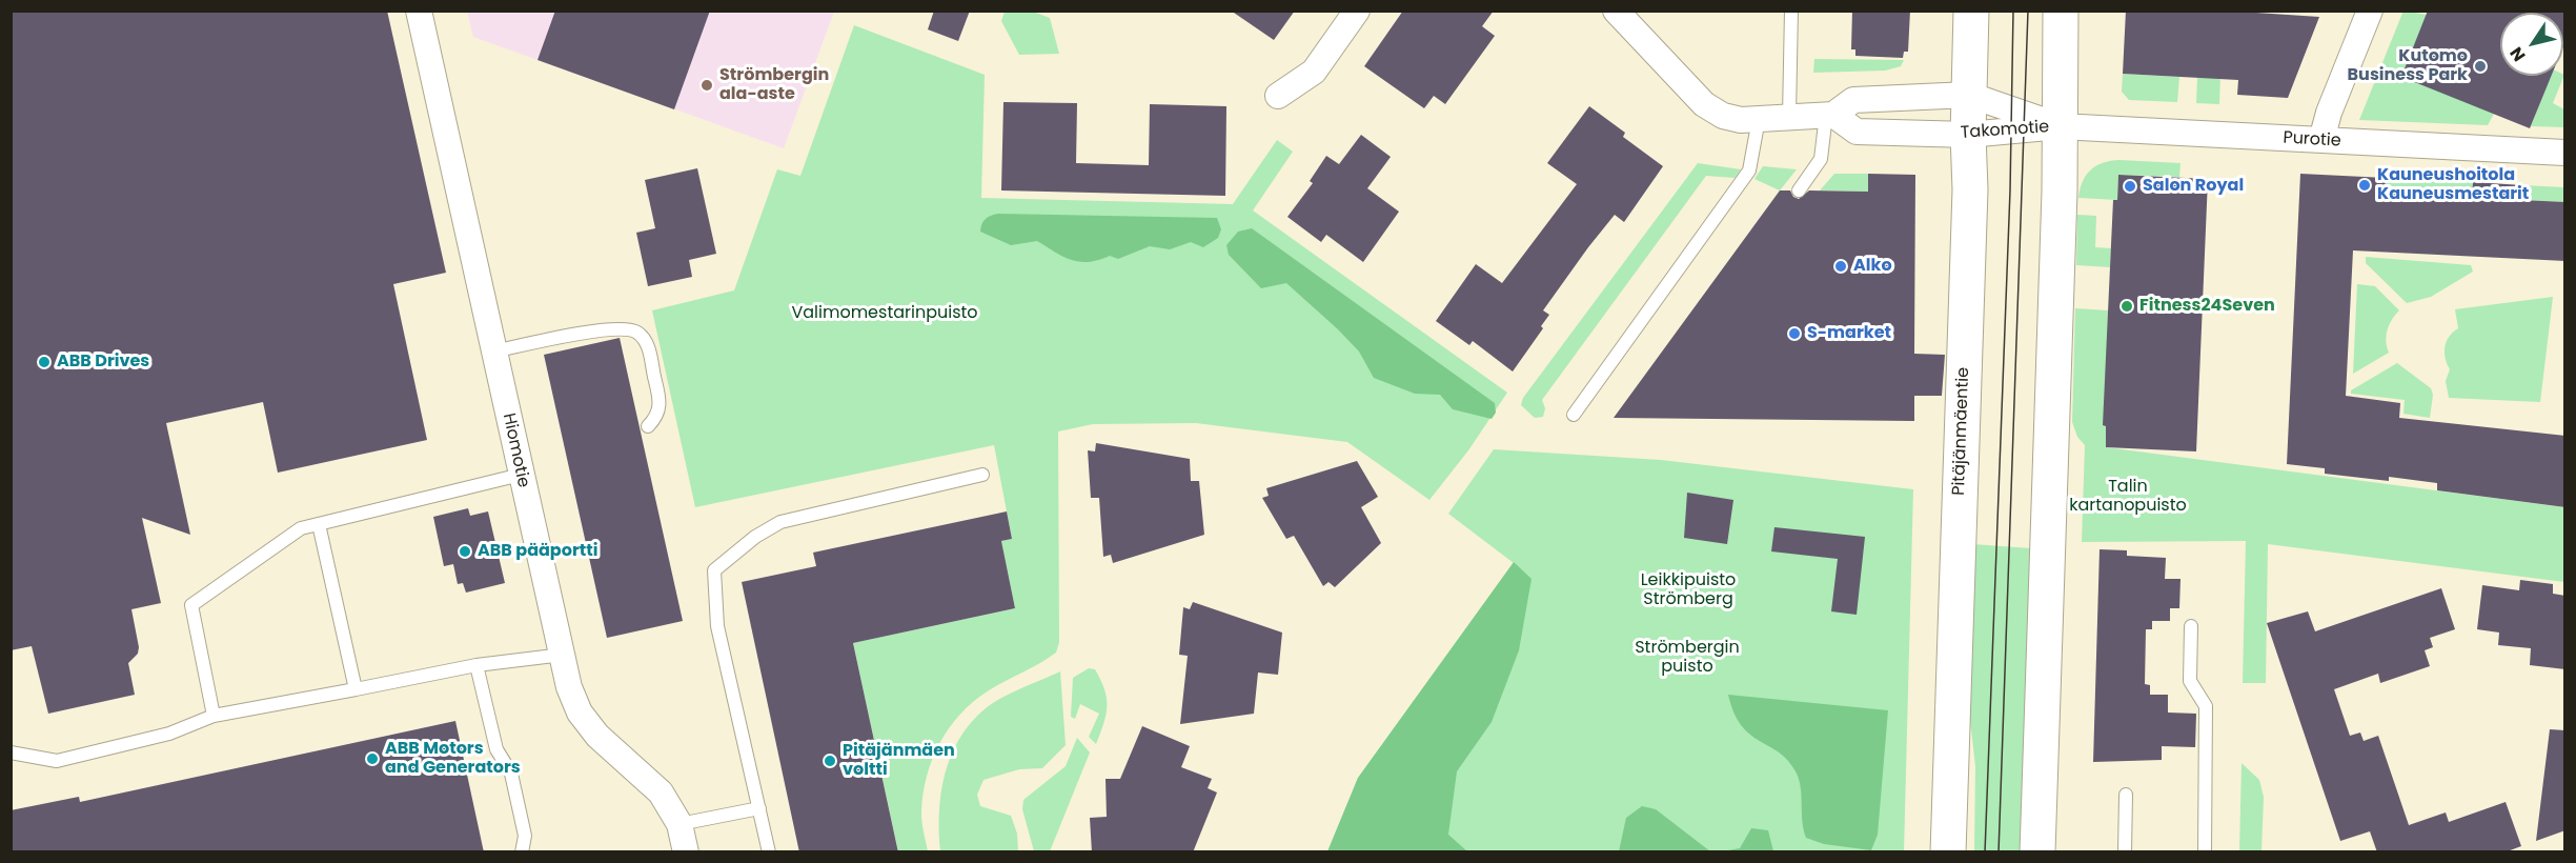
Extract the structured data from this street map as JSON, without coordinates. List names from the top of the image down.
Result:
{
  "streets": {
    "main road": ["Pitäjänmäentie"],
    "street": ["Takomotie", "Purotie", "Hiomotie"]
  },
  "crossings": [
    ["Takomotie", "Purotie"],
    ["Takomotie", "Pitäjänmäentie"]
  ],
  "parks": [
    "Valimomestarinpuisto",
    "Talin kartanopuisto",
    "Leikkipuisto Strömberg",
    "Strömbergin puisto"
  ],
  "places": [
    "Kutomo Business Park",
    "Strömbergin ala-aste",
    "Kauneushoitola Kauneusmestarit",
    "Salon Royal",
    "Alko",
    "Fitness24Seven",
    "S-market",
    "ABB Drives",
    "ABB pääportti",
    "ABB Motors and Generators",
    "Pitäjänmäen voltti"
  ],
  "north": "bottom left"
}
